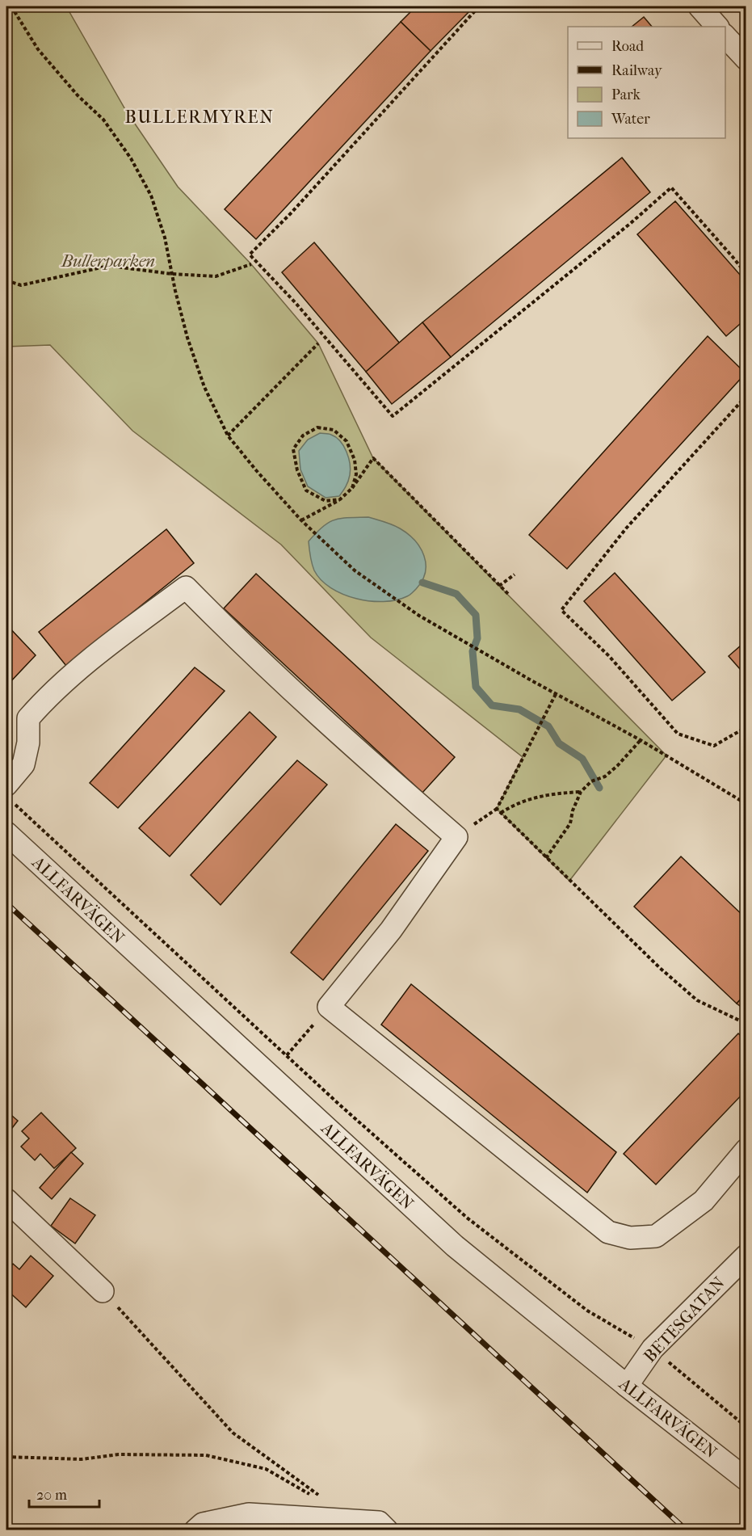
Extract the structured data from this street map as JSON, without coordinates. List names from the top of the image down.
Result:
{
  "streets": {
    "street": ["ALLFARVÄGEN", "BETESGATAN"]
  },
  "crossings": [
    ["ALLFARVÄGEN", "BETESGATAN"]
  ],
  "districts": ["BULLERMYREN"],
  "parks": ["Bullerparken"],
  "legend": [
    "Road",
    "Railway",
    "Park",
    "Water"
  ],
  "scale_bar": "20 m"
}
